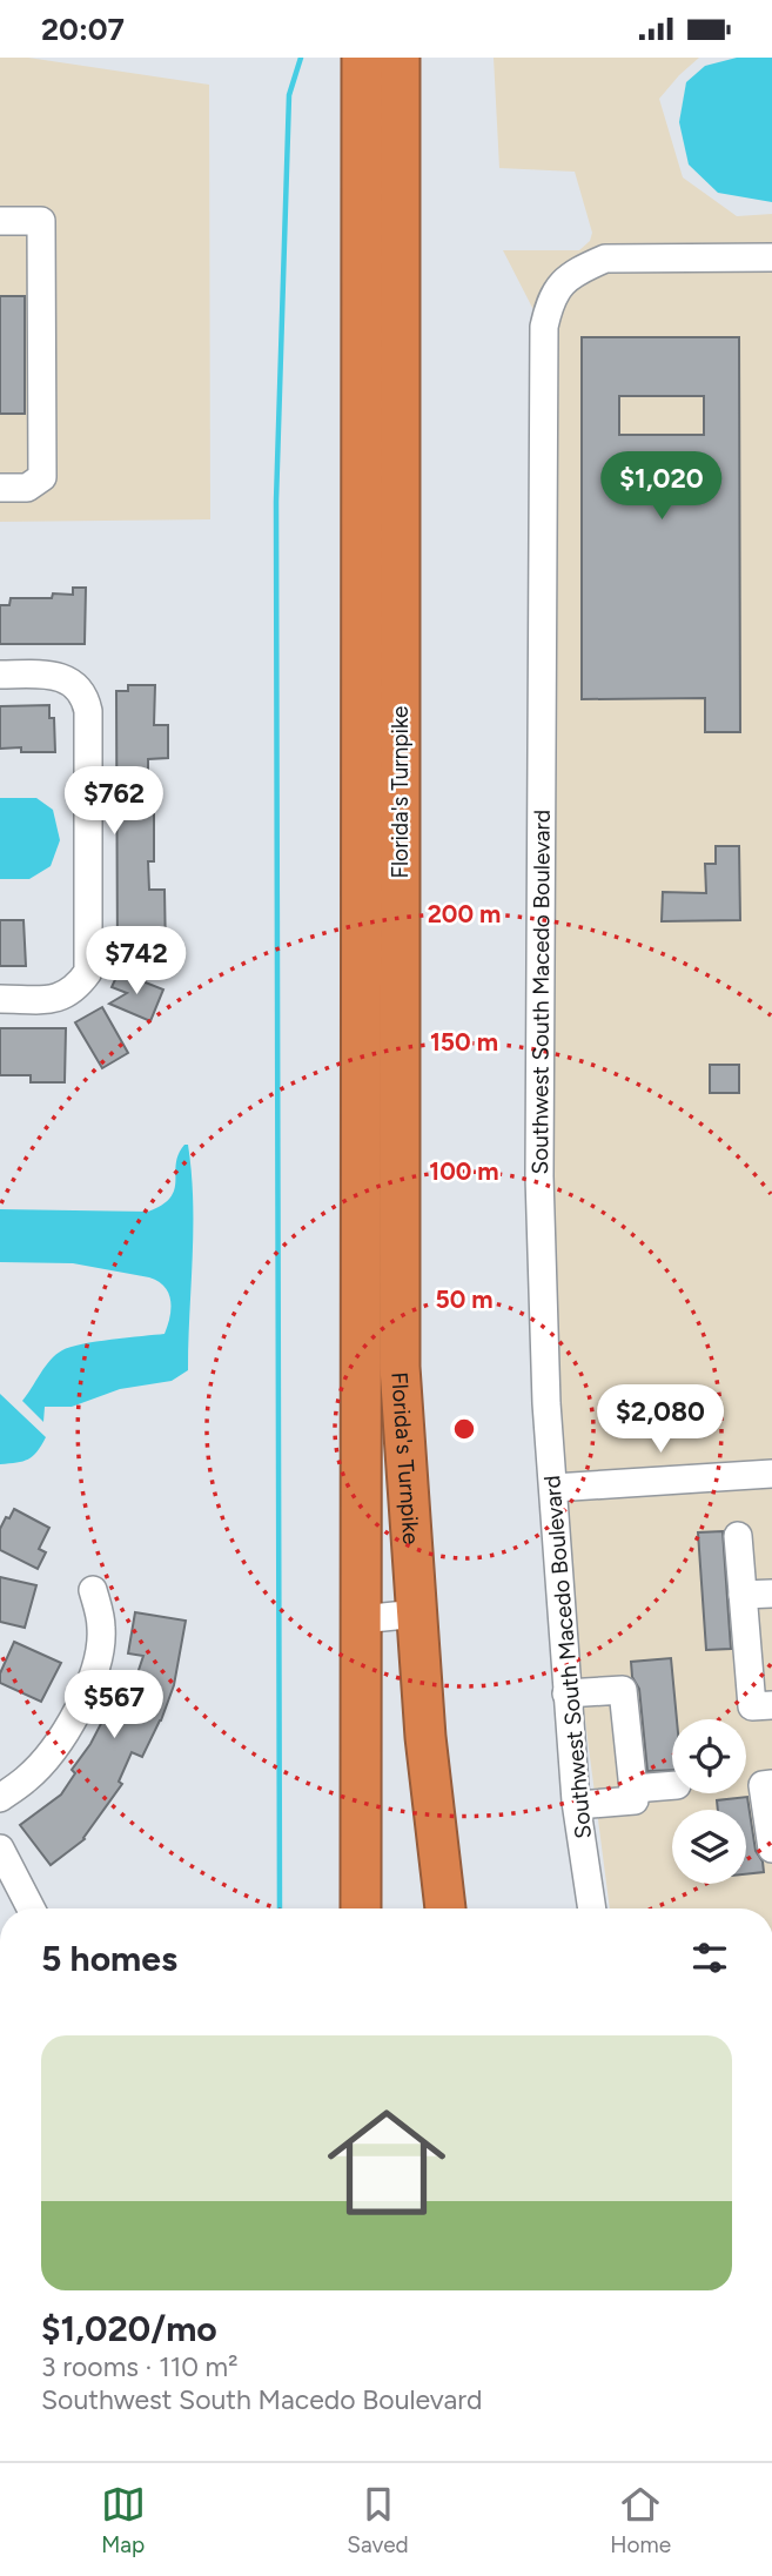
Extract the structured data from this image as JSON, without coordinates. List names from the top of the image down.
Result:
{
  "streets": {
    "highway": ["Florida's Turnpike"],
    "street": ["Southwest South Macedo Boulevard"]
  },
  "page": {
    "status": "20:07",
    "price": [
      "$1,020",
      "$762",
      "$742",
      "$2,080",
      "$567"
    ],
    "heading": "5 homes",
    "list": [
      {
        "name": "$1,020/mo",
        "note": "3 rooms · 110 m² · Southwest South Macedo Boulevard"
      }
    ],
    "tabs": ["Map", "Saved", "Home"]
  },
  "rings": [
    "200 m",
    "150 m",
    "100 m",
    "50 m"
  ]
}
